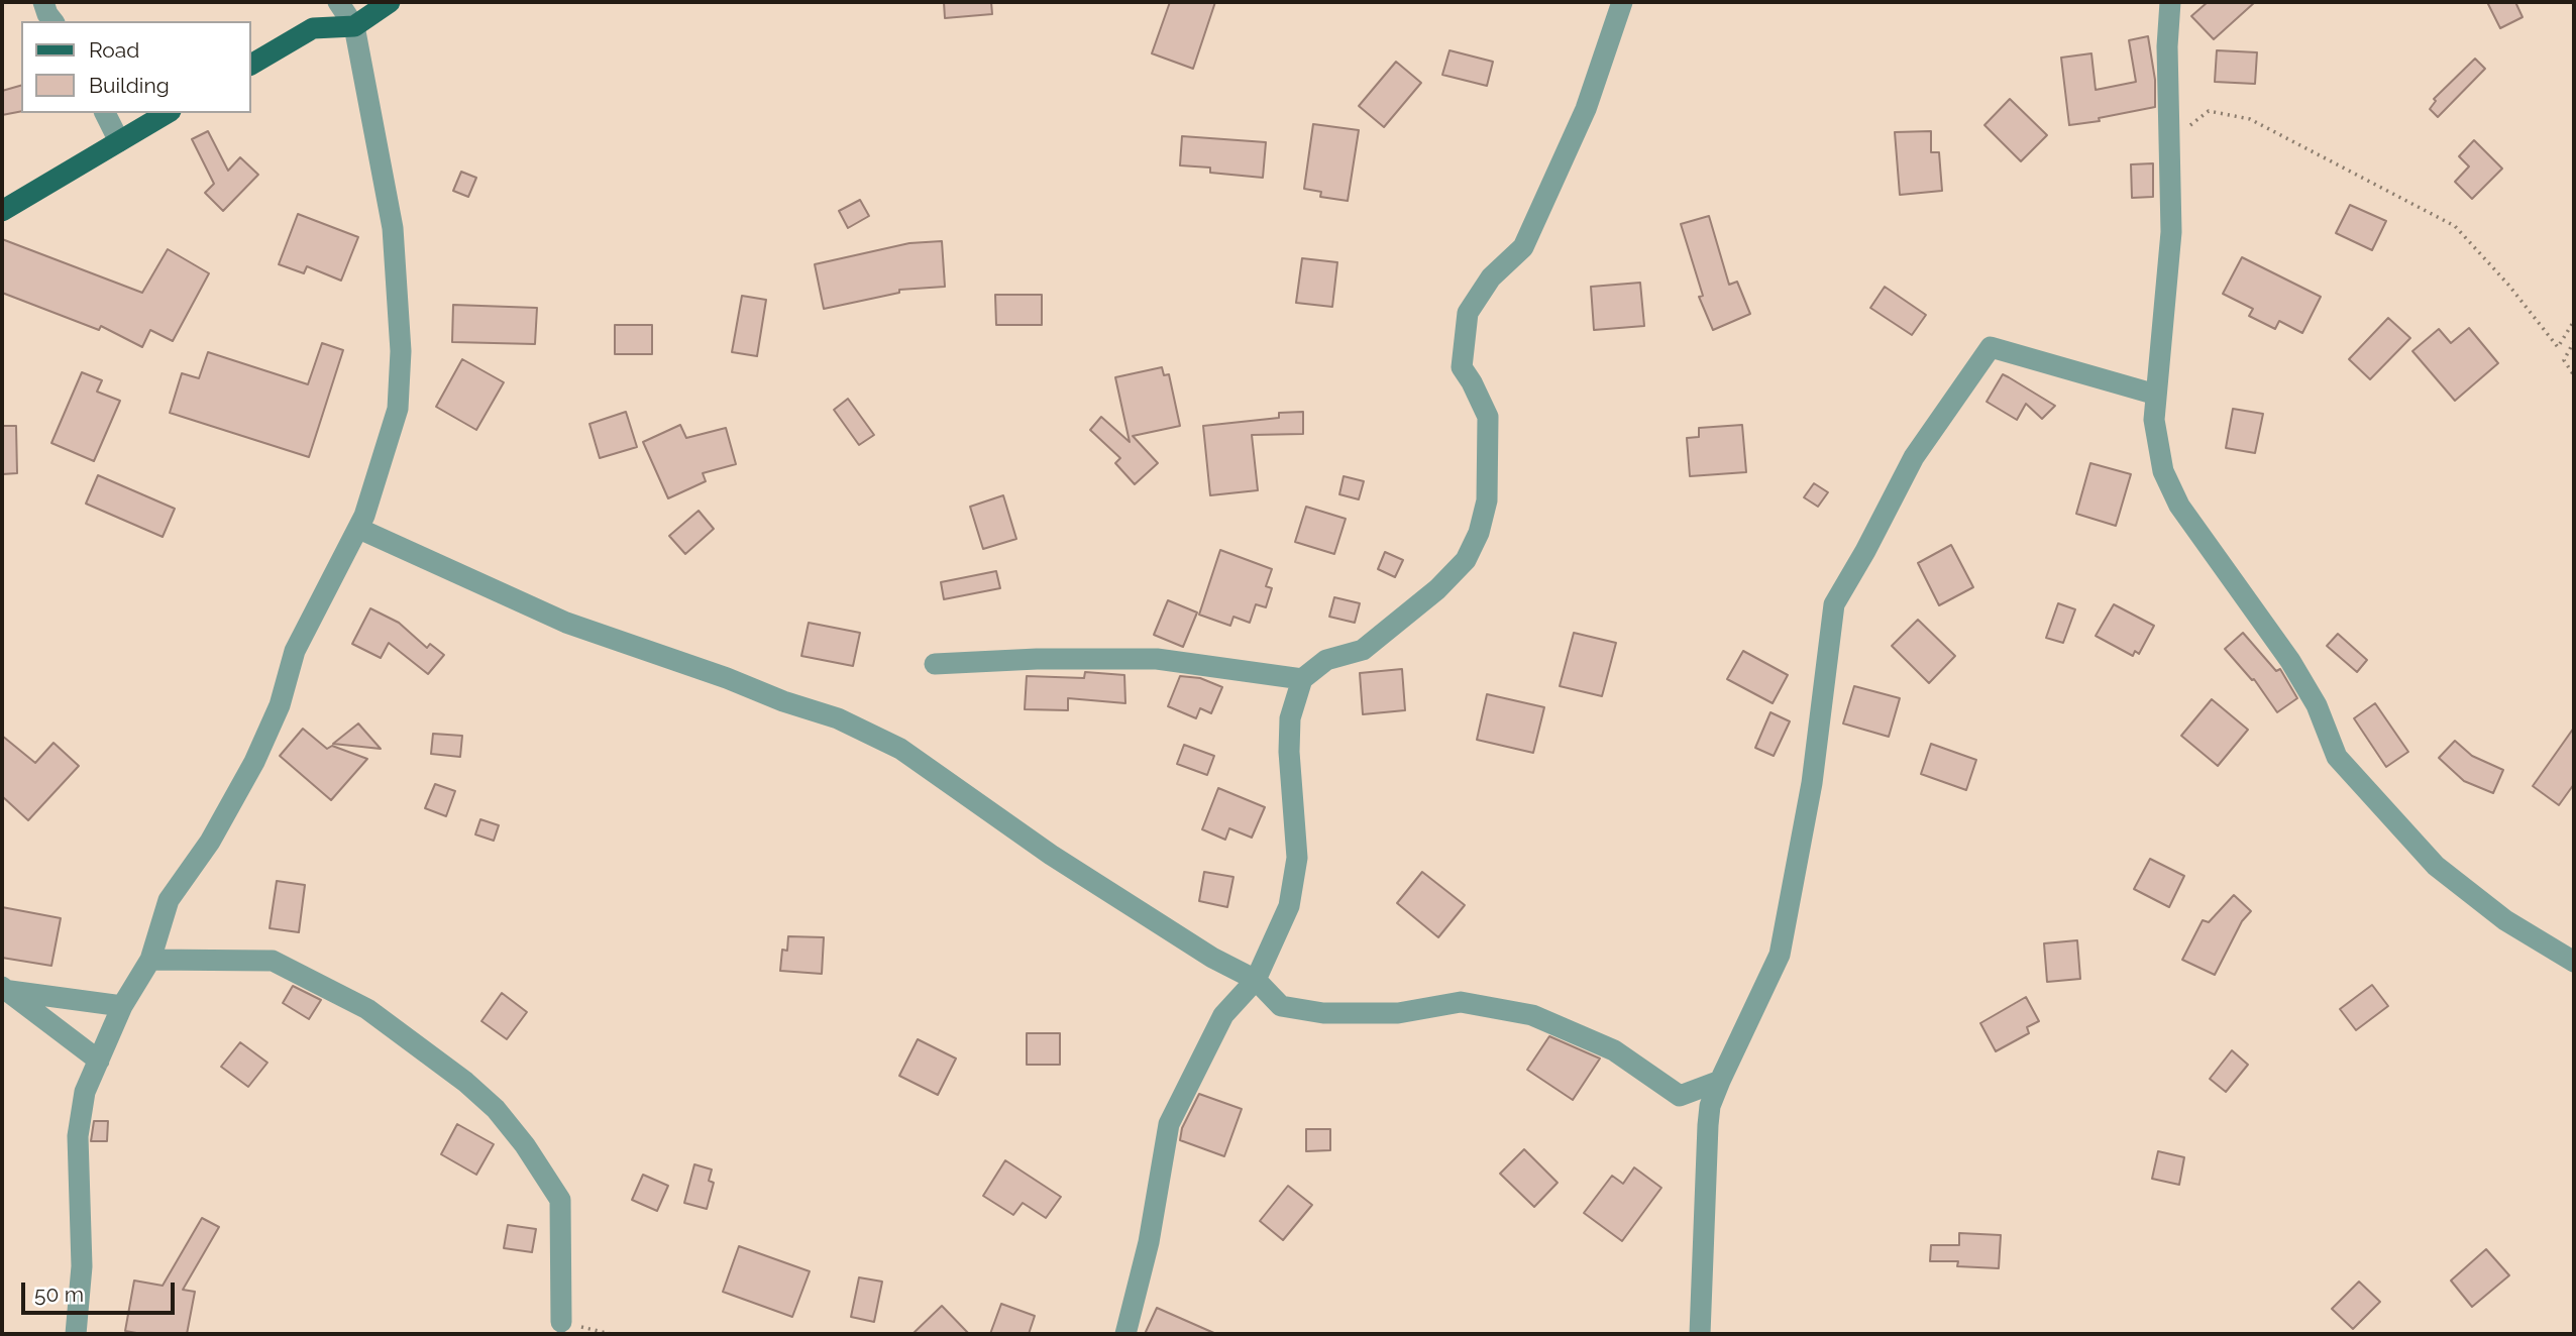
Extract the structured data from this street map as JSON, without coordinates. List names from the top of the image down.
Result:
{
  "legend": ["Road", "Building"],
  "scale_bar": "50 m"
}
